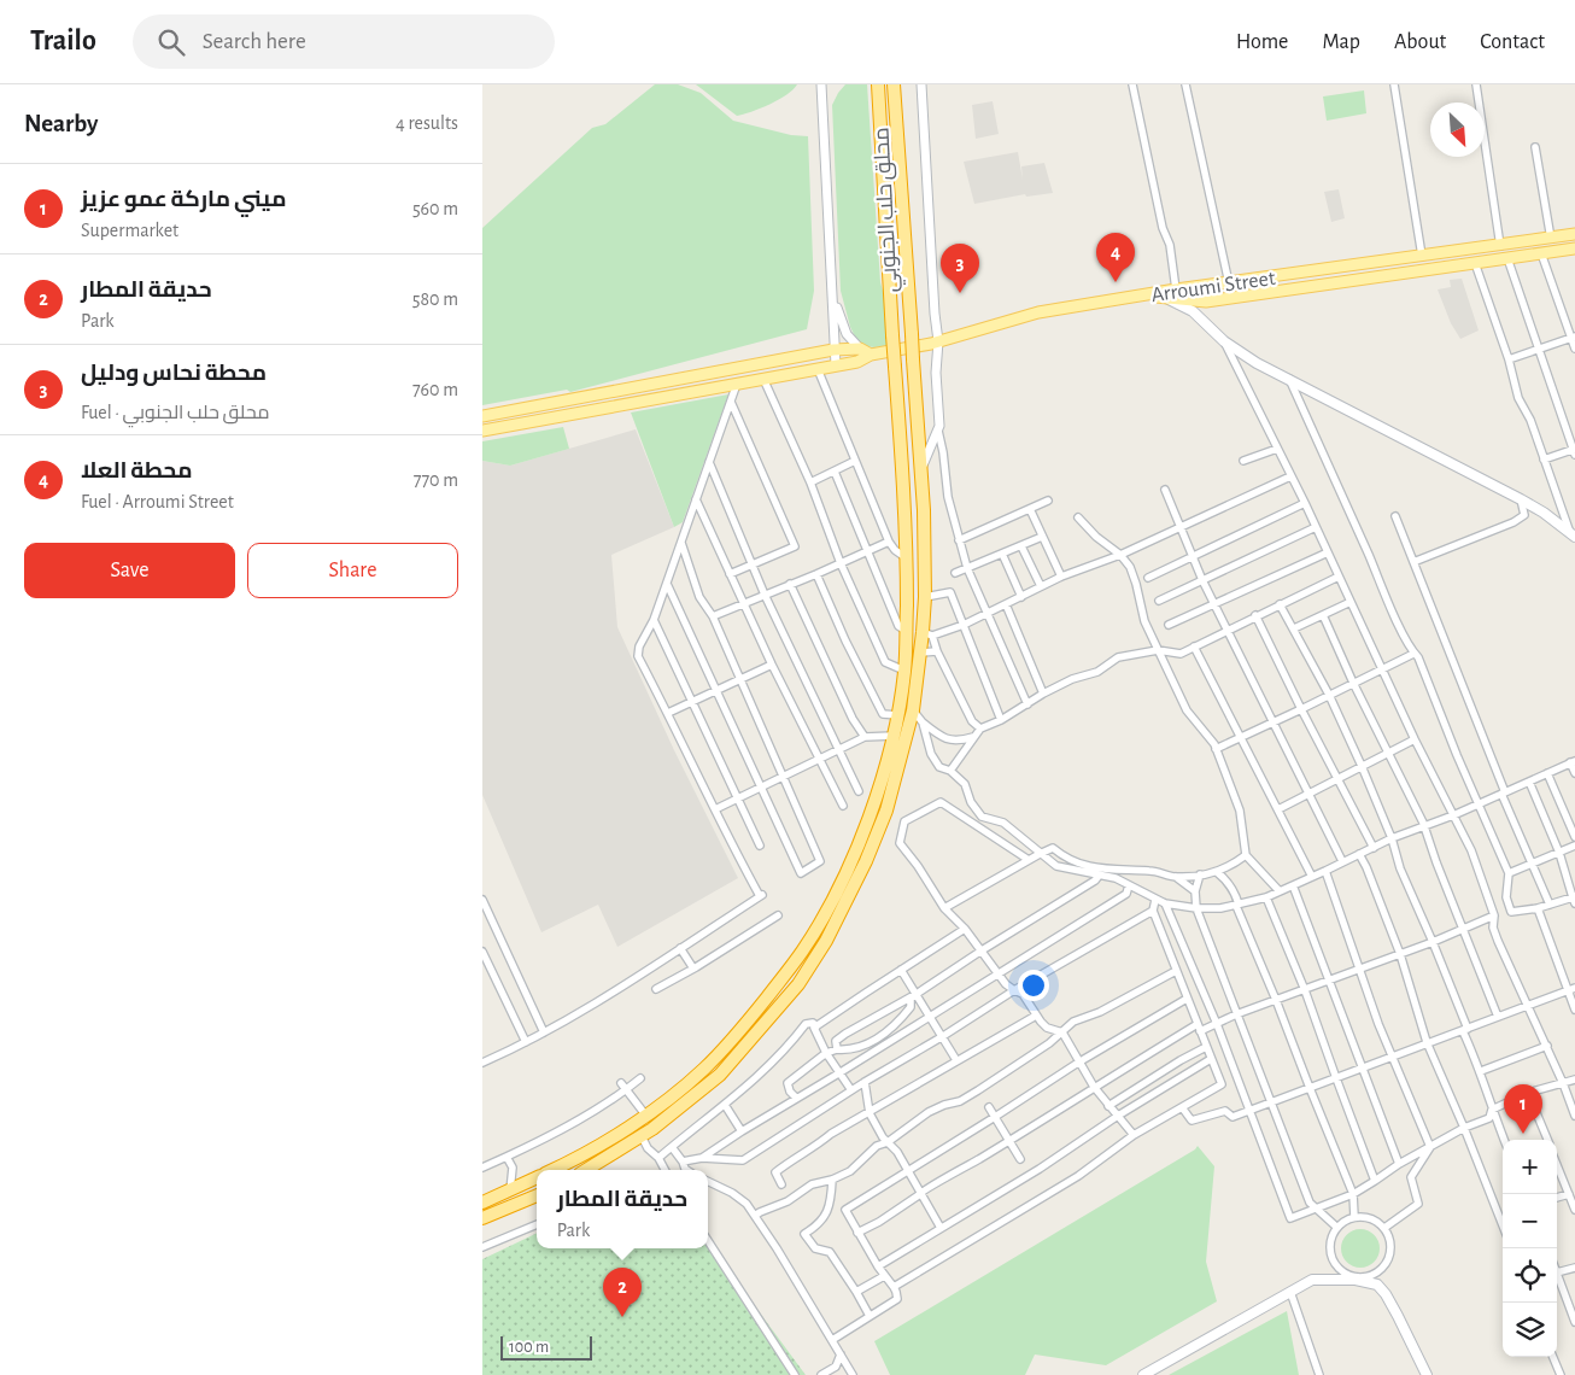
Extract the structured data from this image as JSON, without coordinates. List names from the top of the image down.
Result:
{
  "streets": {
    "highway": ["محلق حلب الجنوبي"],
    "main road": ["Arroumi Street"]
  },
  "scale_bar": "100 m",
  "north": "bottom right",
  "page": {
    "header": "Trailo",
    "search": "Search here",
    "nav": [
      "Home",
      "Map",
      "About",
      "Contact"
    ],
    "heading": ["Nearby", "4 results"],
    "list": [
      {
        "mark": "1",
        "name": "ميني ماركة عمو عزيز",
        "note": "Supermarket",
        "value": "560 m"
      },
      {
        "mark": "2",
        "name": "حديقة المطار",
        "note": "Park",
        "value": "580 m"
      },
      {
        "mark": "3",
        "name": "محطة نحاس ودليل",
        "note": "Fuel · محلق حلب الجنوبي",
        "value": "760 m"
      },
      {
        "mark": "4",
        "name": "محطة العلا",
        "note": "Fuel · Arroumi Street",
        "value": "770 m"
      }
    ],
    "pins": [
      "4",
      "3",
      "1",
      "2"
    ],
    "buttons": ["Save", "Share"],
    "map_buttons": ["+", "−"],
    "popup": ["حديقة المطار", "Park"],
    "scale": "100 m"
  }
}
